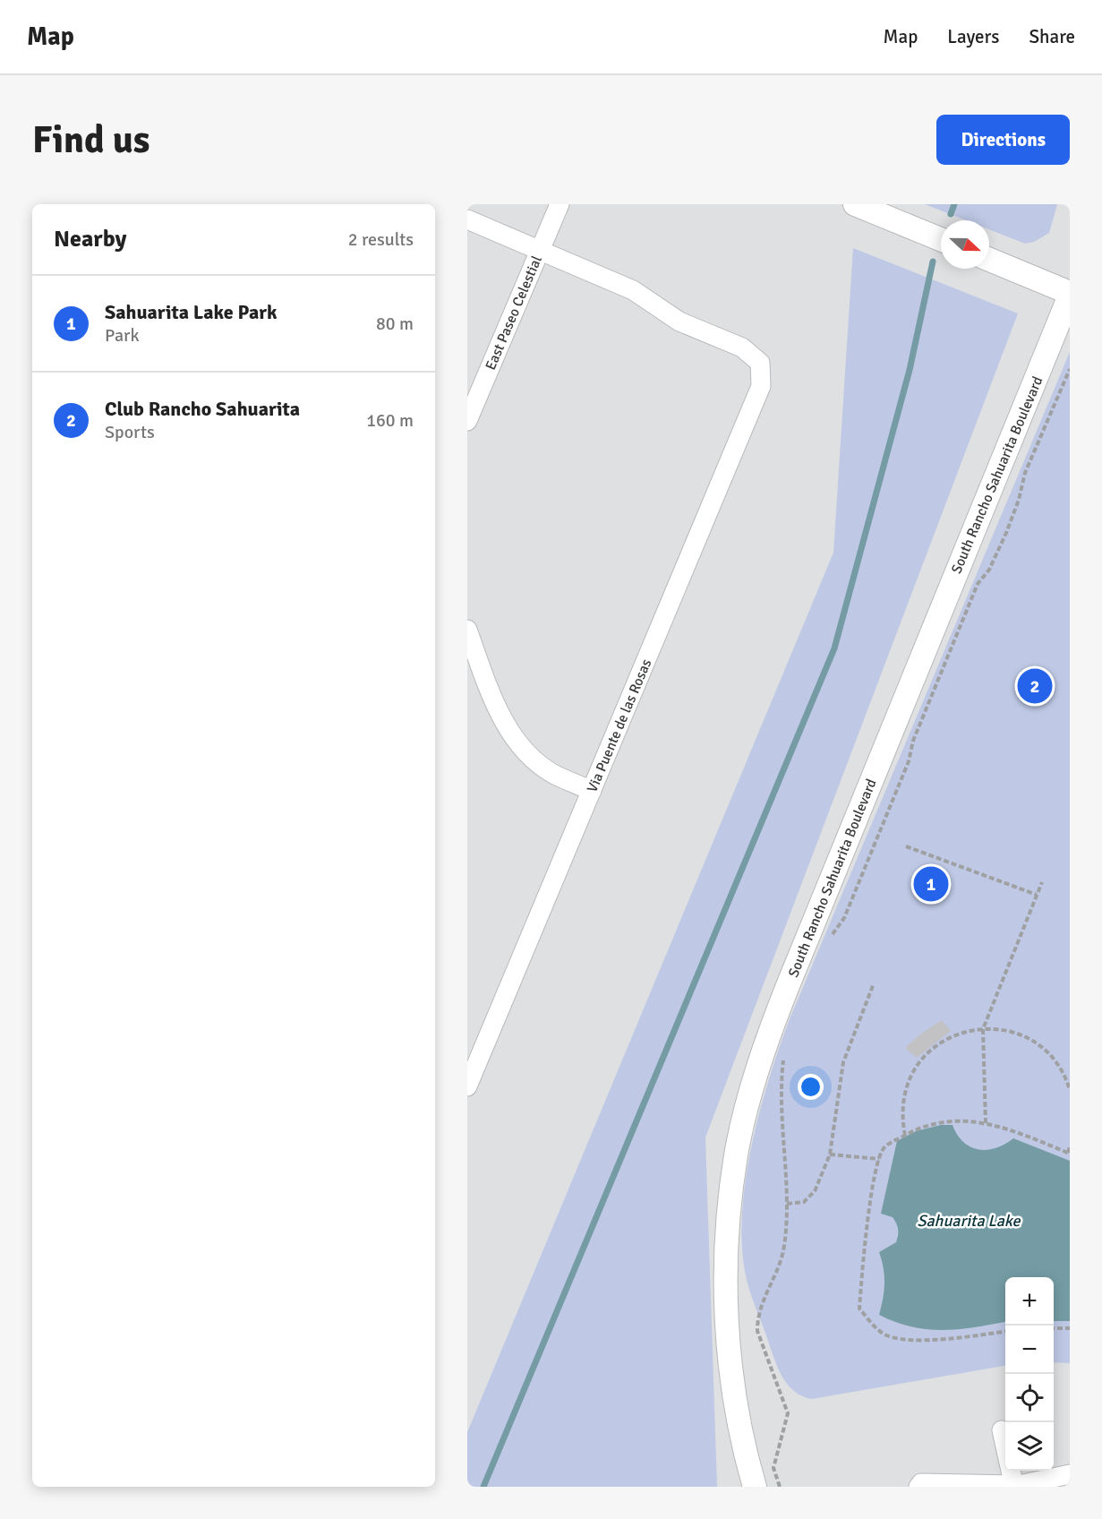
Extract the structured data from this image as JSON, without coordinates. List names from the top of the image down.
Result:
{
  "streets": {
    "street": ["East Paseo Celestial", "South Rancho Sahuarita Boulevard", "Via Puente de las Rosas"]
  },
  "crossings": [
    ["East Paseo Celestial", "Via Puente de las Rosas"]
  ],
  "water": ["Sahuarita Lake"],
  "north": "right",
  "page": {
    "header": "Map",
    "nav": ["Map", "Layers", "Share"],
    "buttons": "Directions",
    "title": "Find us",
    "heading": ["Nearby", "2 results"],
    "list": [
      {
        "mark": "1",
        "name": "Sahuarita Lake Park",
        "note": "Park",
        "value": "80 m"
      },
      {
        "mark": "2",
        "name": "Club Rancho Sahuarita",
        "note": "Sports",
        "value": "160 m"
      }
    ],
    "pins": ["2", "1"],
    "map_buttons": ["+", "−"]
  }
}
